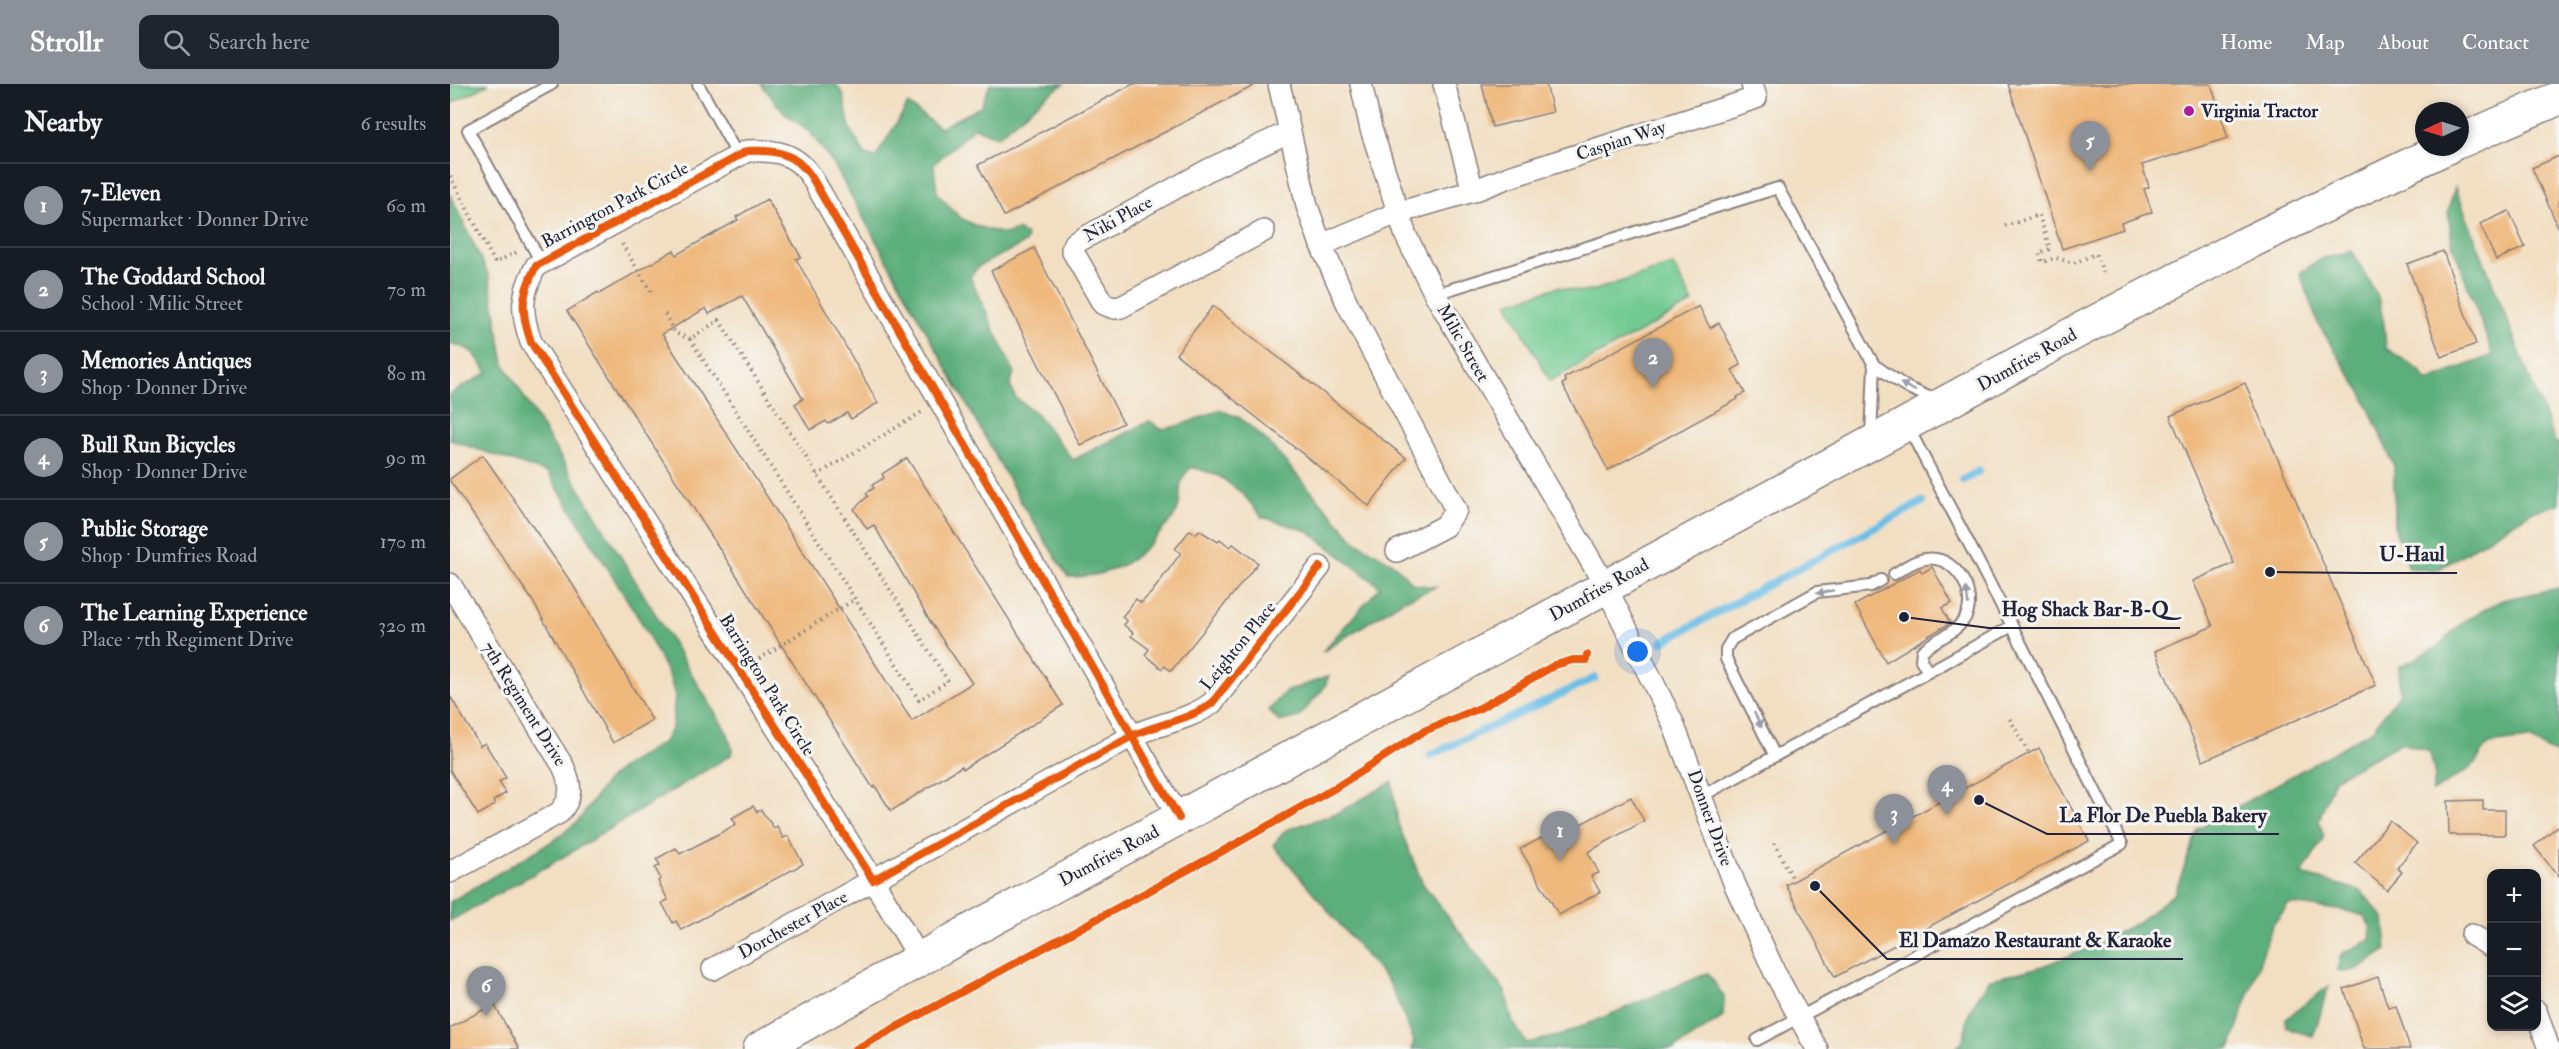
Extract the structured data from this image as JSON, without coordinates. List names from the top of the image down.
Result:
{
  "streets": {
    "main road": ["Dumfries Road"],
    "street": [
      "Caspian Way",
      "Barrington Park Circle",
      "Niki Place",
      "Milic Street",
      "Leighton Place",
      "7th Regiment Drive",
      "Donner Drive",
      "Dorchester Place"
    ]
  },
  "crossings": [
    ["Caspian Way", "Milic Street"],
    ["Barrington Park Circle", "Dumfries Road"],
    ["Barrington Park Circle", "Leighton Place"],
    ["Barrington Park Circle", "Dorchester Place"],
    ["Milic Street", "Dumfries Road"],
    ["Milic Street", "Donner Drive"],
    ["Dumfries Road", "Donner Drive"]
  ],
  "places": [
    "Virginia Tractor",
    "U-Haul",
    "Hog Shack Bar-B-Q",
    "La Flor De Puebla Bakery",
    "El Damazo Restaurant & Karaoke"
  ],
  "north": "left",
  "page": {
    "header": "Strollr",
    "search": "Search here",
    "nav": [
      "Home",
      "Map",
      "About",
      "Contact"
    ],
    "heading": ["Nearby", "6 results"],
    "pins": [
      "5",
      "2",
      "4",
      "3",
      "1",
      "6"
    ],
    "list": [
      {
        "mark": "1",
        "name": "7-Eleven",
        "note": "Supermarket · Donner Drive",
        "value": "60 m"
      },
      {
        "mark": "2",
        "name": "The Goddard School",
        "note": "School · Milic Street",
        "value": "70 m"
      },
      {
        "mark": "3",
        "name": "Memories Antiques",
        "note": "Shop · Donner Drive",
        "value": "80 m"
      },
      {
        "mark": "4",
        "name": "Bull Run Bicycles",
        "note": "Shop · Donner Drive",
        "value": "90 m"
      },
      {
        "mark": "5",
        "name": "Public Storage",
        "note": "Shop · Dumfries Road",
        "value": "170 m"
      },
      {
        "mark": "6",
        "name": "The Learning Experience",
        "note": "Place · 7th Regiment Drive",
        "value": "320 m"
      }
    ],
    "map_buttons": ["+", "−"]
  }
}
